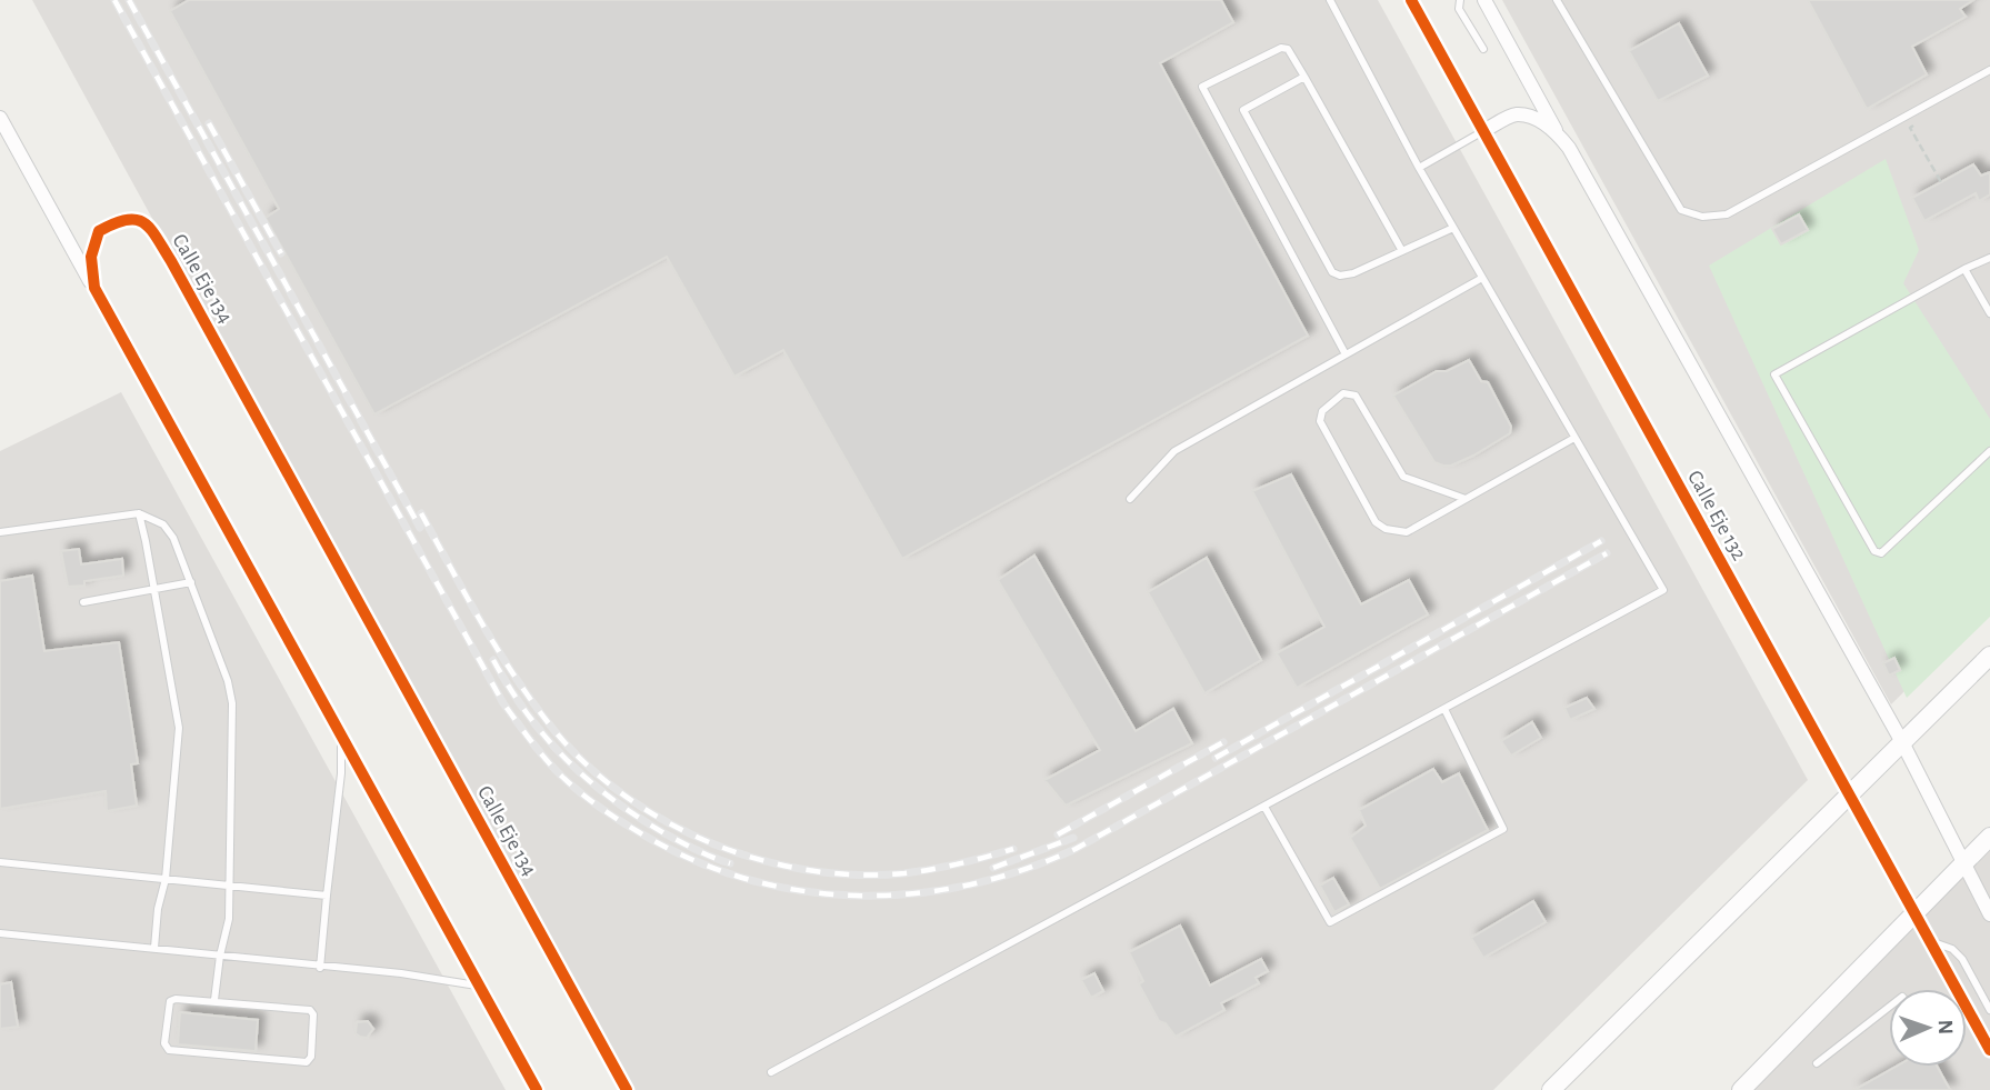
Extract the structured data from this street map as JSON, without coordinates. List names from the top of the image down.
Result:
{
  "streets": {
    "street": ["Calle Eje 134", "Calle Eje 132"]
  },
  "north": "right"
}
